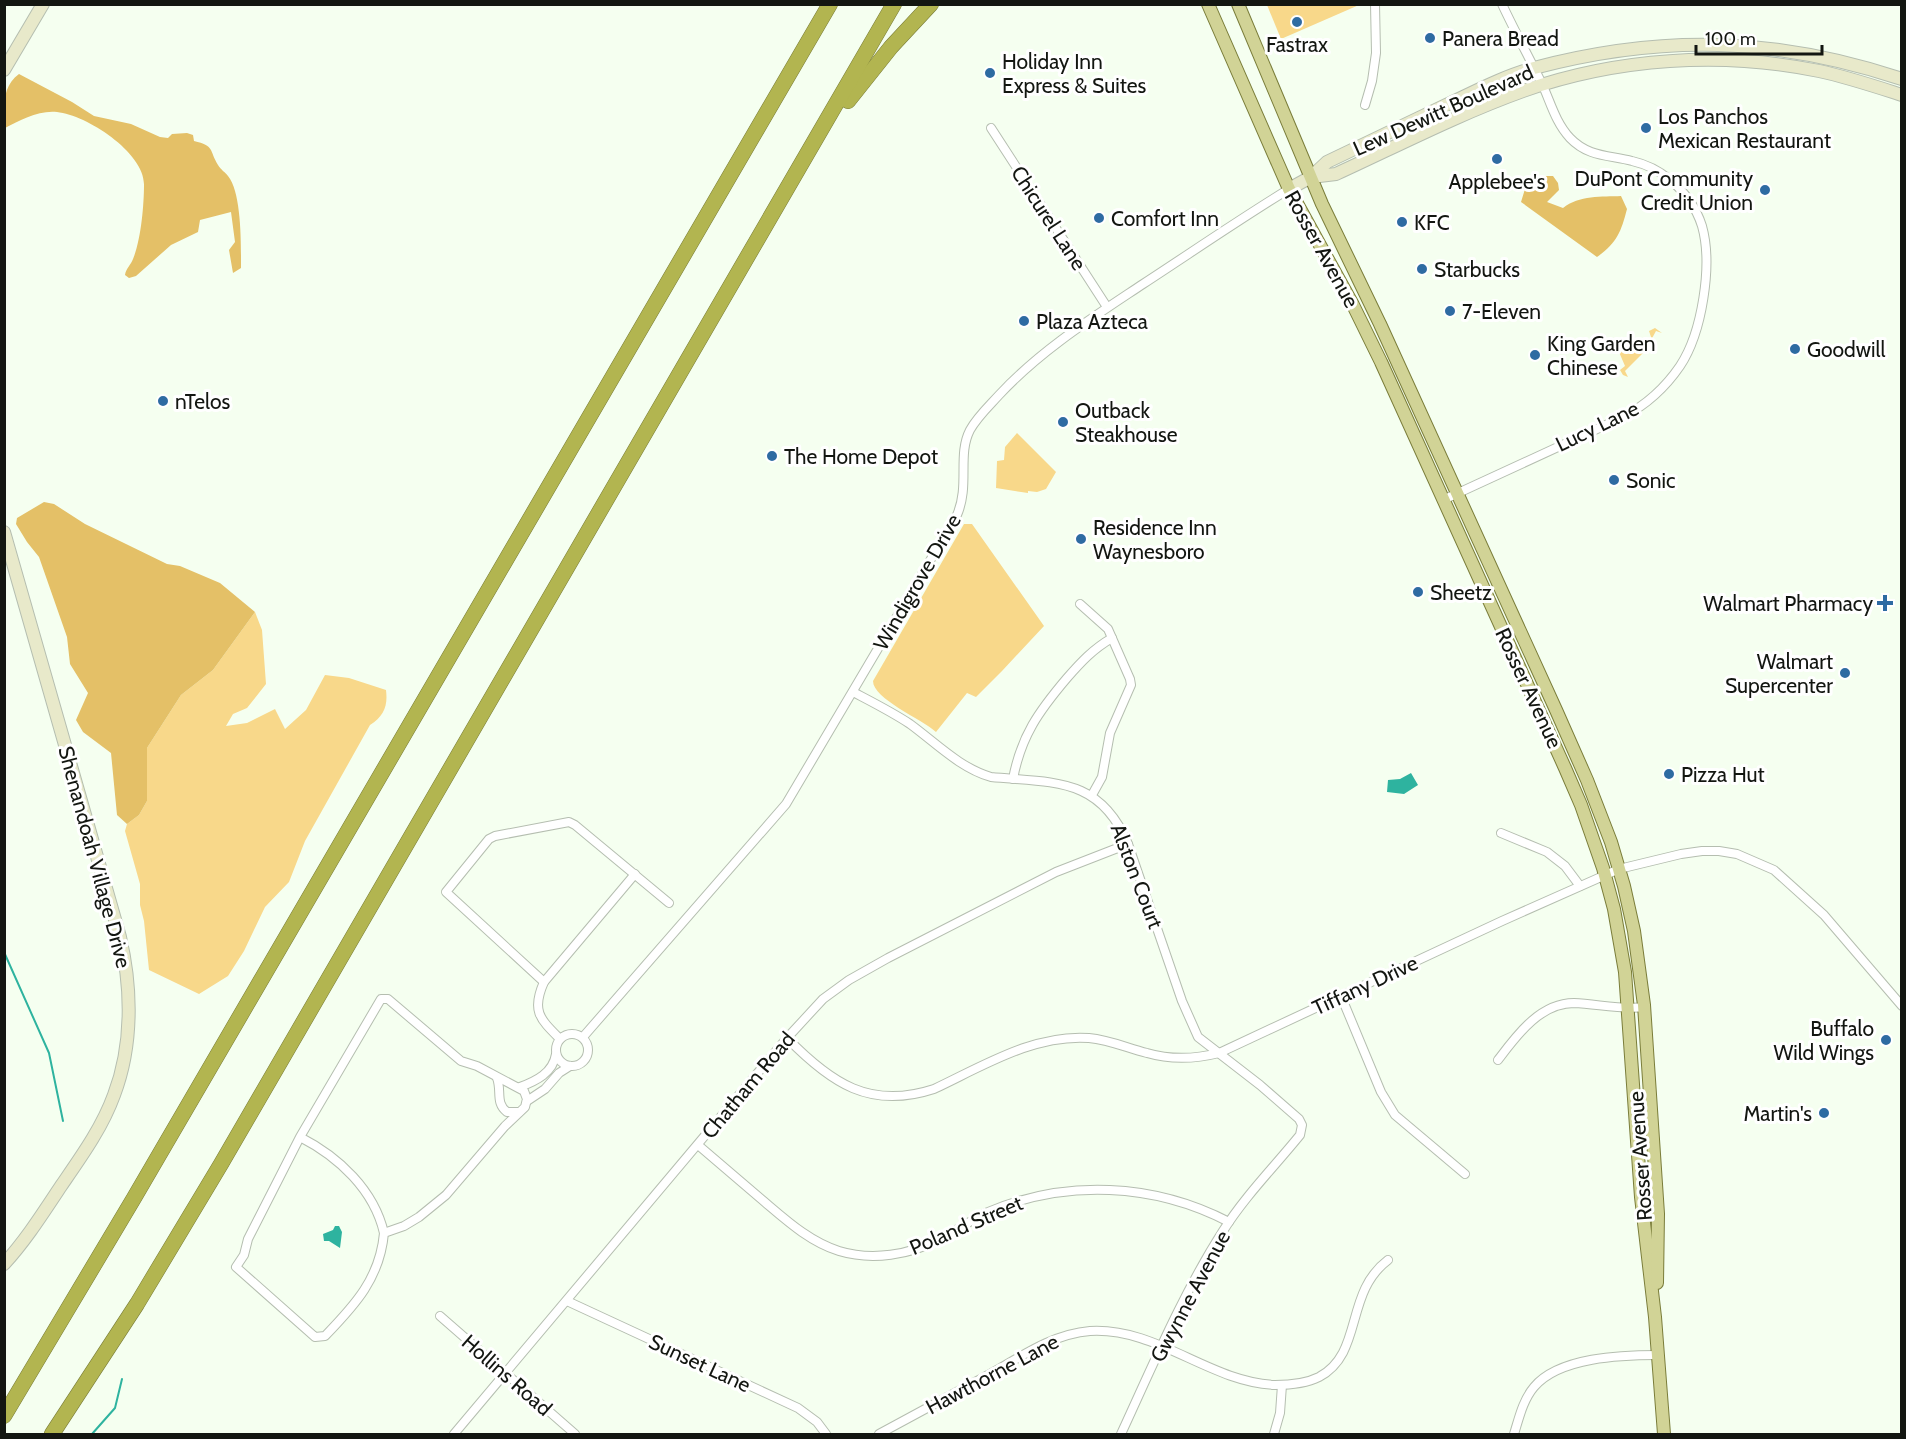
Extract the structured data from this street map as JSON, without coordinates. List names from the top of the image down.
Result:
{
  "streets": {
    "main road": ["Lew Dewitt Boulevard", "Rosser Avenue", "Shenandoah Village Drive"],
    "street": [
      "Chicurel Lane",
      "Lucy Lane",
      "Windigrove Drive",
      "Alston Court",
      "Tiffany Drive",
      "Chatham Road",
      "Poland Street",
      "Gwynne Avenue",
      "Sunset Lane",
      "Hawthorne Lane",
      "Hollins Road"
    ]
  },
  "crossings": [
    ["Lew Dewitt Boulevard", "Rosser Avenue"],
    ["Lew Dewitt Boulevard", "Lucy Lane"],
    ["Lew Dewitt Boulevard", "Windigrove Drive"],
    ["Chicurel Lane", "Windigrove Drive"],
    ["Rosser Avenue", "Lucy Lane"],
    ["Rosser Avenue", "Windigrove Drive"],
    ["Rosser Avenue", "Tiffany Drive"],
    ["Windigrove Drive", "Alston Court"],
    ["Alston Court", "Tiffany Drive"],
    ["Alston Court", "Chatham Road"],
    ["Alston Court", "Gwynne Avenue"],
    ["Tiffany Drive", "Chatham Road"],
    ["Chatham Road", "Poland Street"],
    ["Chatham Road", "Sunset Lane"],
    ["Chatham Road", "Hollins Road"],
    ["Poland Street", "Gwynne Avenue"],
    ["Gwynne Avenue", "Hawthorne Lane"]
  ],
  "places": {
    "other": [
      "Fastrax",
      "Panera Bread",
      "Holiday Inn Express & Suites",
      "Los Panchos Mexican Restaurant",
      "Applebee's",
      "DuPont Community Credit Union",
      "Comfort Inn",
      "KFC",
      "Starbucks",
      "7-Eleven",
      "Plaza Azteca",
      "Goodwill",
      "King Garden Chinese",
      "nTelos",
      "Outback Steakhouse",
      "The Home Depot",
      "Sonic",
      "Residence Inn Waynesboro",
      "Sheetz",
      "Walmart Supercenter",
      "Pizza Hut",
      "Buffalo Wild Wings",
      "Martin's"
    ],
    "health": ["Walmart Pharmacy"]
  },
  "scale_bar": "100 m"
}
